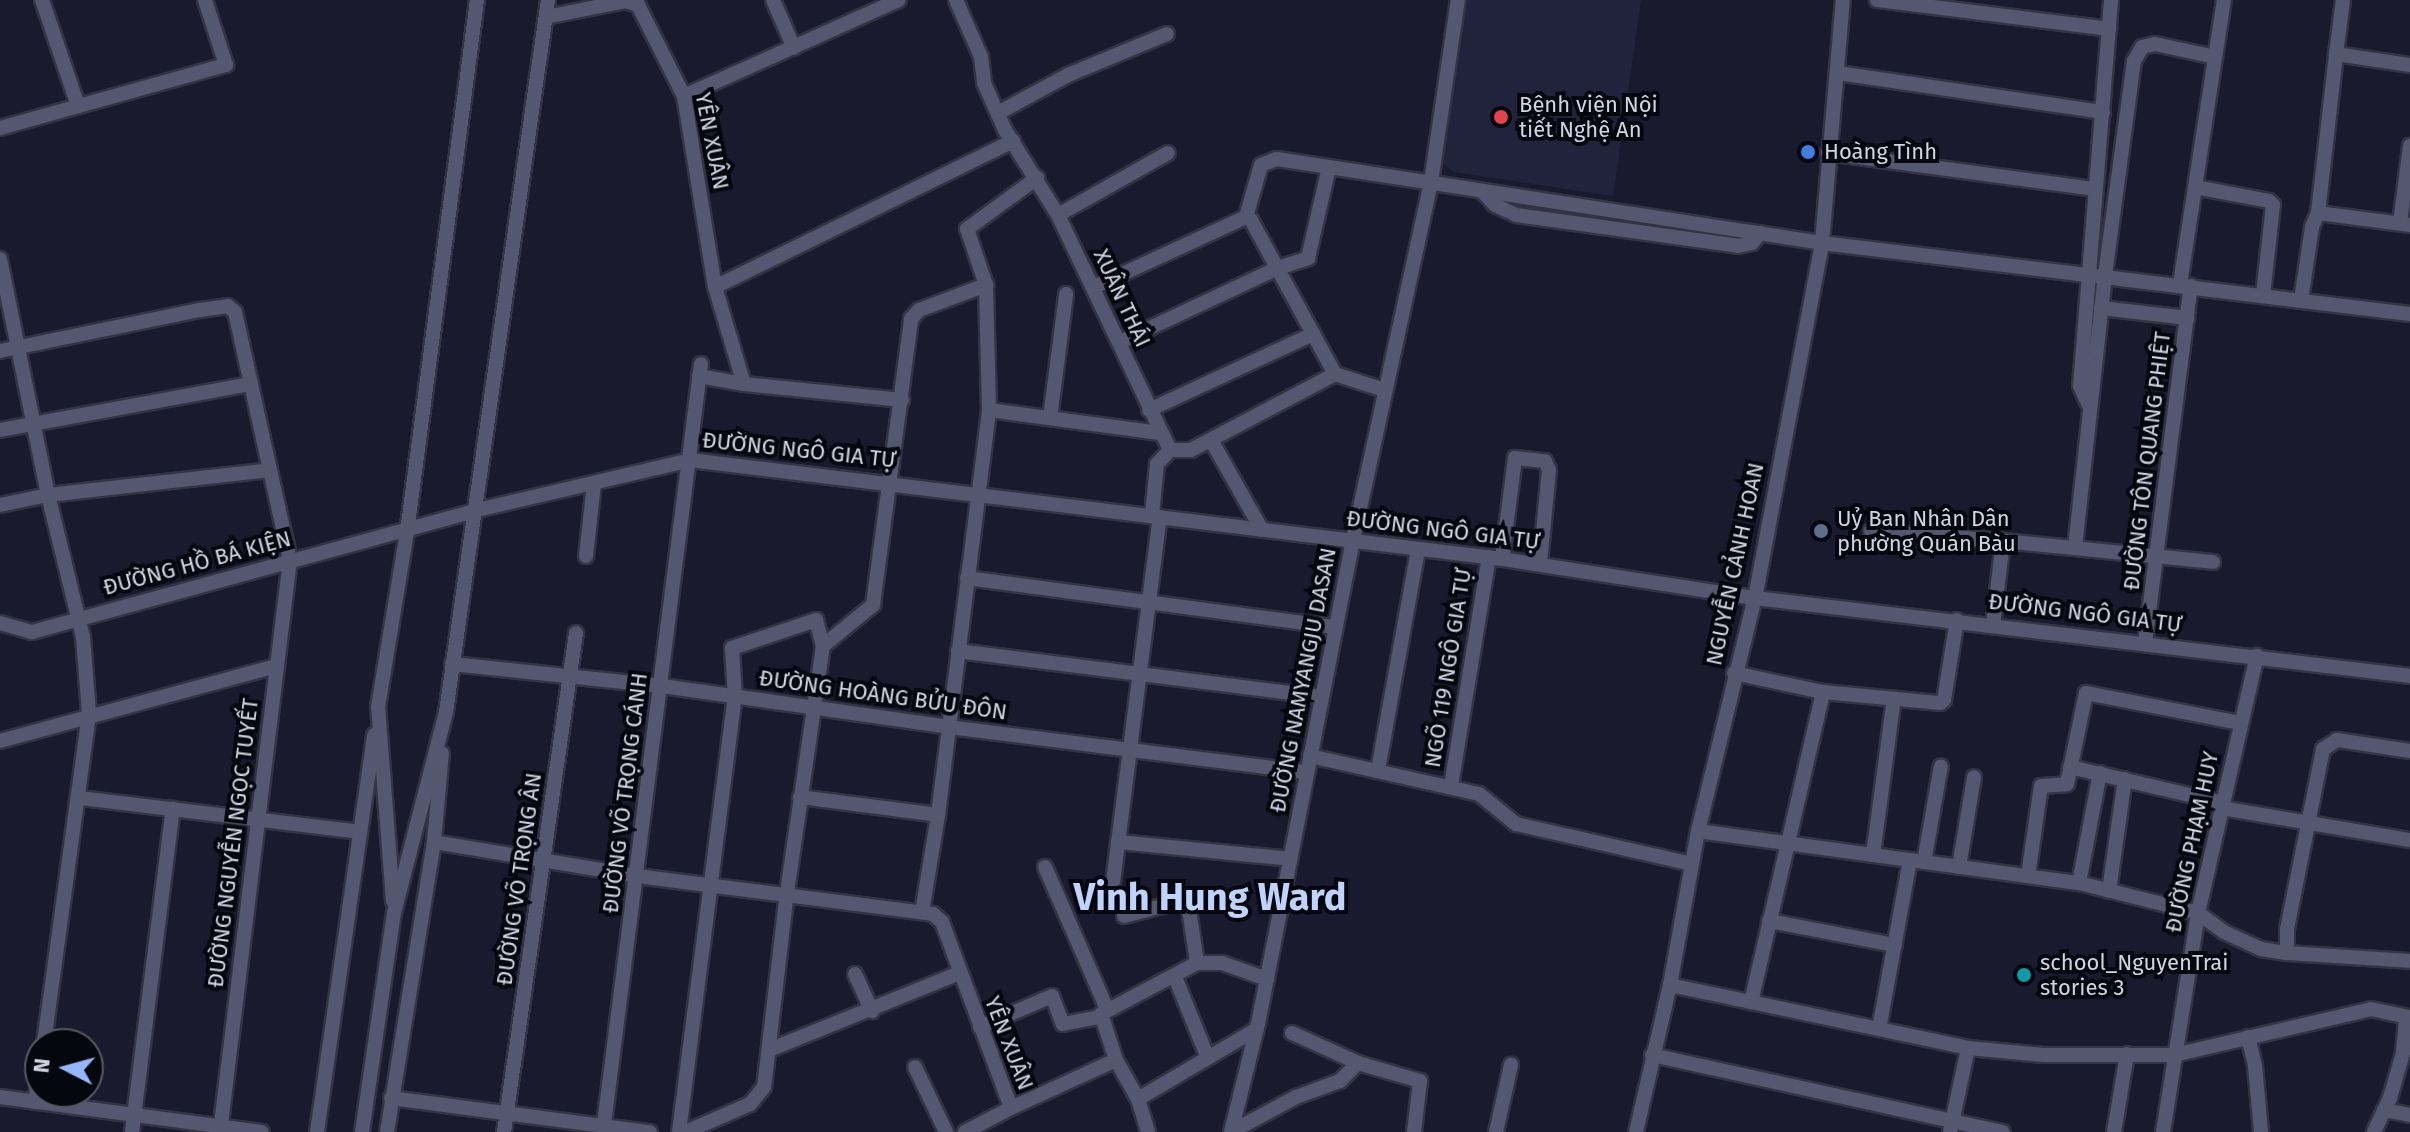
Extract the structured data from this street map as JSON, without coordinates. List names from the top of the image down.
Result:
{
  "streets": {
    "street": [
      "YÊN XUÂN",
      "XUÂN THÁI",
      "ĐƯỜNG NGÔ GIA TỰ",
      "ĐƯỜNG TÔN QUANG PHIỆT",
      "ĐƯỜNG HỒ BÁ KIỆN",
      "NGUYỄN CẢNH HOAN",
      "NGÕ 119 NGÔ GIA TỰ",
      "ĐƯỜNG NAMYANGJU DASAN",
      "ĐƯỜNG HOÀNG BỬU ĐÔN",
      "ĐƯỜNG VÕ TRỌNG CÁNH",
      "ĐƯỜNG PHẠM HUY",
      "ĐƯỜNG NGUYỄN NGỌC TUYẾT",
      "ĐƯỜNG VÕ TRỌNG ÂN"
    ]
  },
  "crossings": [
    ["YÊN XUÂN", "ĐƯỜNG VÕ TRỌNG CÁNH"],
    ["ĐƯỜNG NGÔ GIA TỰ", "ĐƯỜNG TÔN QUANG PHIỆT"],
    ["ĐƯỜNG NGÔ GIA TỰ", "ĐƯỜNG HỒ BÁ KIỆN"],
    ["ĐƯỜNG NGÔ GIA TỰ", "NGUYỄN CẢNH HOAN"],
    ["ĐƯỜNG NGÔ GIA TỰ", "NGÕ 119 NGÔ GIA TỰ"],
    ["ĐƯỜNG NGÔ GIA TỰ", "ĐƯỜNG NAMYANGJU DASAN"],
    ["ĐƯỜNG NGÔ GIA TỰ", "ĐƯỜNG VÕ TRỌNG CÁNH"],
    ["ĐƯỜNG NGÔ GIA TỰ", "ĐƯỜNG PHẠM HUY"],
    ["ĐƯỜNG HỒ BÁ KIỆN", "ĐƯỜNG NGUYỄN NGỌC TUYẾT"],
    ["ĐƯỜNG NAMYANGJU DASAN", "ĐƯỜNG HOÀNG BỬU ĐÔN"],
    ["ĐƯỜNG HOÀNG BỬU ĐÔN", "ĐƯỜNG VÕ TRỌNG CÁNH"],
    ["ĐƯỜNG HOÀNG BỬU ĐÔN", "ĐƯỜNG VÕ TRỌNG ÂN"]
  ],
  "districts": ["Vinh Hung Ward"],
  "places": [
    "Bệnh viện Nội tiết Nghệ An",
    "Hoàng Tình",
    "Uỷ Ban Nhân Dân phường Quán Bàu",
    "school_NguyenTrai stories 3"
  ],
  "north": "left"
}
